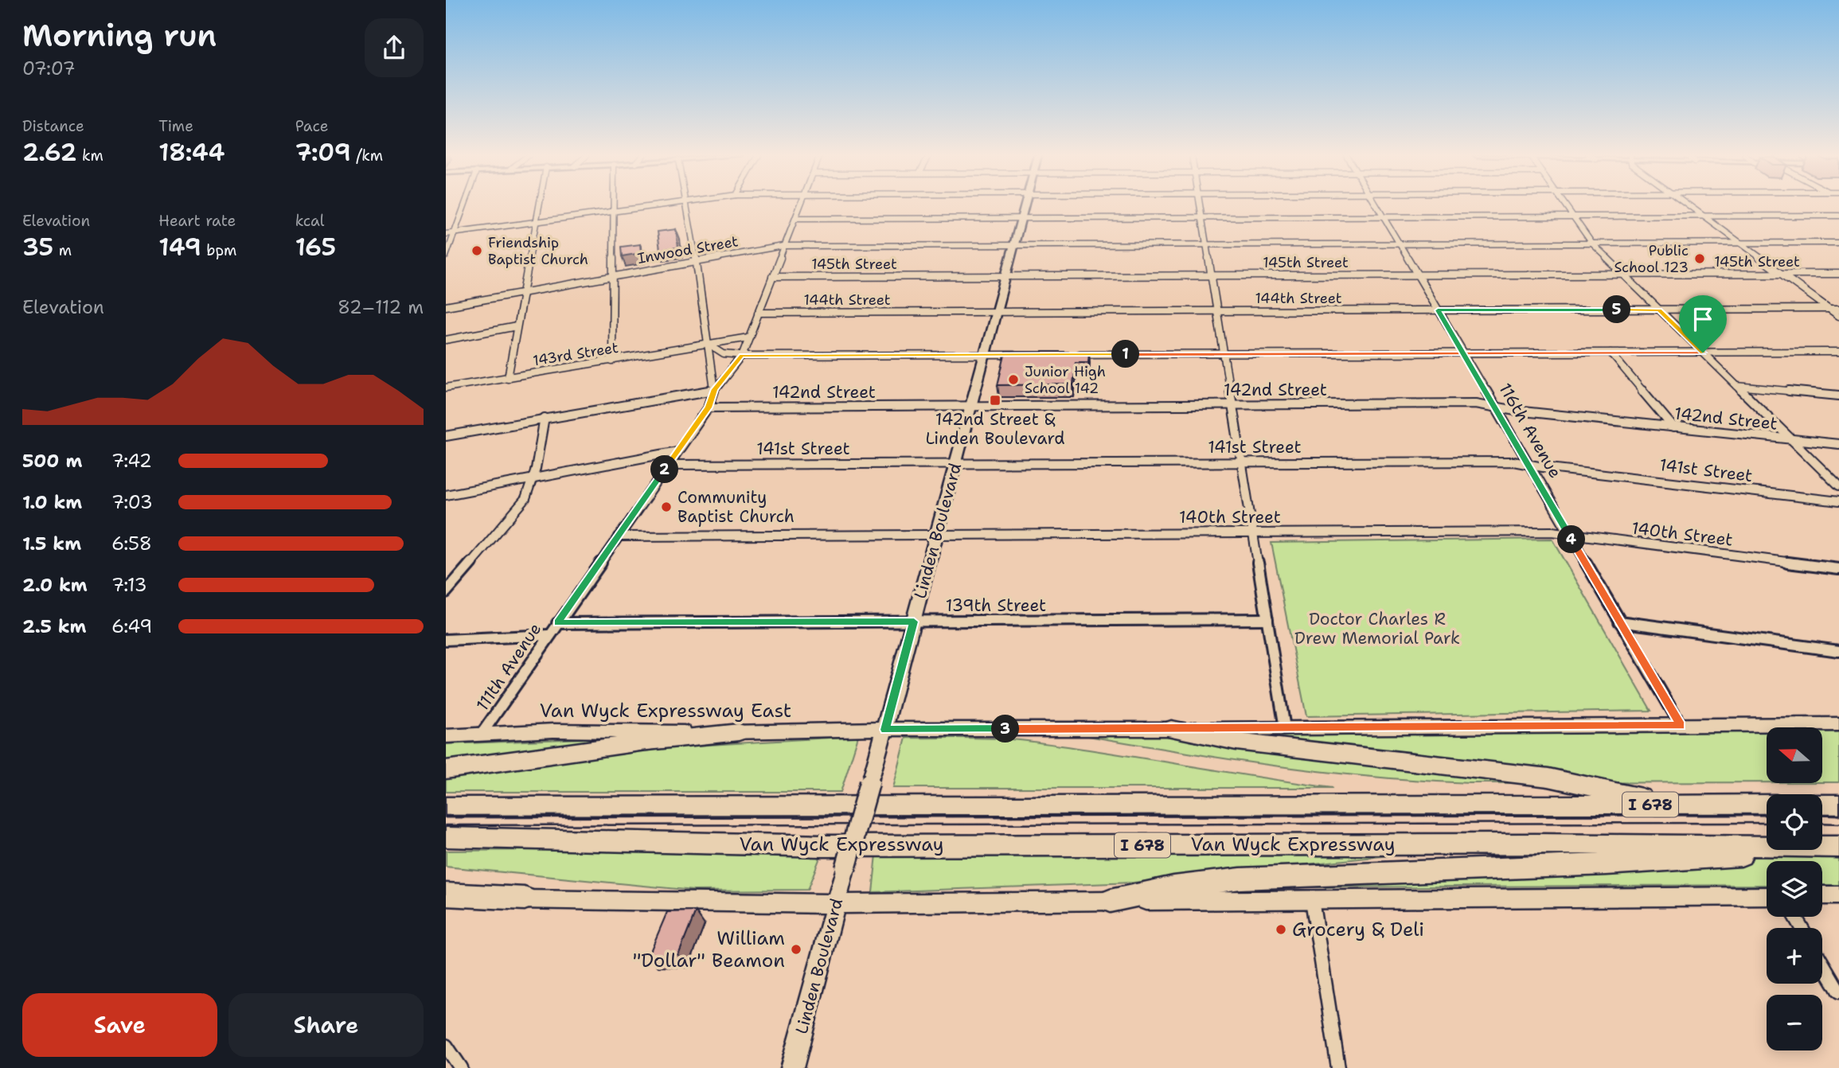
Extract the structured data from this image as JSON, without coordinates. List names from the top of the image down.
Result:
{
  "streets": {
    "highway": ["I 678", "Van Wyck Expressway"],
    "main road": ["Linden Boulevard", "Van Wyck Expressway East"],
    "street": [
      "Inwood Street",
      "145th Street",
      "144th Street",
      "143rd Street",
      "142nd Street",
      "116th Avenue",
      "141st Street",
      "140th Street",
      "139th Street",
      "111th Avenue"
    ]
  },
  "crossings": [
    ["Inwood Street", "116th Avenue"],
    ["Inwood Street", "Linden Boulevard"],
    ["Inwood Street", "111th Avenue"],
    ["145th Street", "116th Avenue"],
    ["145th Street", "Linden Boulevard"],
    ["145th Street", "111th Avenue"],
    ["144th Street", "116th Avenue"],
    ["144th Street", "Linden Boulevard"],
    ["144th Street", "111th Avenue"],
    ["143rd Street", "111th Avenue"],
    ["142nd Street", "116th Avenue"],
    ["142nd Street", "Linden Boulevard"],
    ["142nd Street", "111th Avenue"],
    ["116th Avenue", "141st Street"],
    ["116th Avenue", "140th Street"],
    ["141st Street", "Linden Boulevard"],
    ["141st Street", "111th Avenue"],
    ["140th Street", "Linden Boulevard"],
    ["140th Street", "111th Avenue"],
    ["Linden Boulevard", "139th Street"],
    ["Linden Boulevard", "Van Wyck Expressway East"],
    ["139th Street", "111th Avenue"],
    ["111th Avenue", "Van Wyck Expressway East"]
  ],
  "parks": ["Doctor Charles R Drew Memorial Park"],
  "places": {
    "other": [
      "Friendship Baptist Church",
      "Public School 123",
      "Junior High School 142",
      "Community Baptist Church",
      "Grocery & Deli",
      "William \"Dollar\" Beamon"
    ],
    "transit": ["142nd Street & Linden Boulevard"]
  },
  "north": "left",
  "page": {
    "heading": ["Morning run", "07:07"],
    "stats": [
      ["Distance", "2.62 km"],
      ["Time", "18:44"],
      ["Pace", "7:09 /km"],
      ["Elevation", "35 m"],
      ["Heart rate", "149 bpm"],
      ["kcal", "165"]
    ],
    "chart": ["Elevation", "82–112 m"],
    "pins": [
      "5",
      "1",
      "2",
      "4",
      "3"
    ],
    "list": [
      {
        "name": "500 m",
        "note": "7:42"
      },
      {
        "name": "1.0 km",
        "note": "7:03"
      },
      {
        "name": "1.5 km",
        "note": "6:58"
      },
      {
        "name": "2.0 km",
        "note": "7:13"
      },
      {
        "name": "2.5 km",
        "note": "6:49"
      }
    ],
    "map_buttons": ["+", "−"],
    "buttons": ["Save", "Share"]
  }
}
